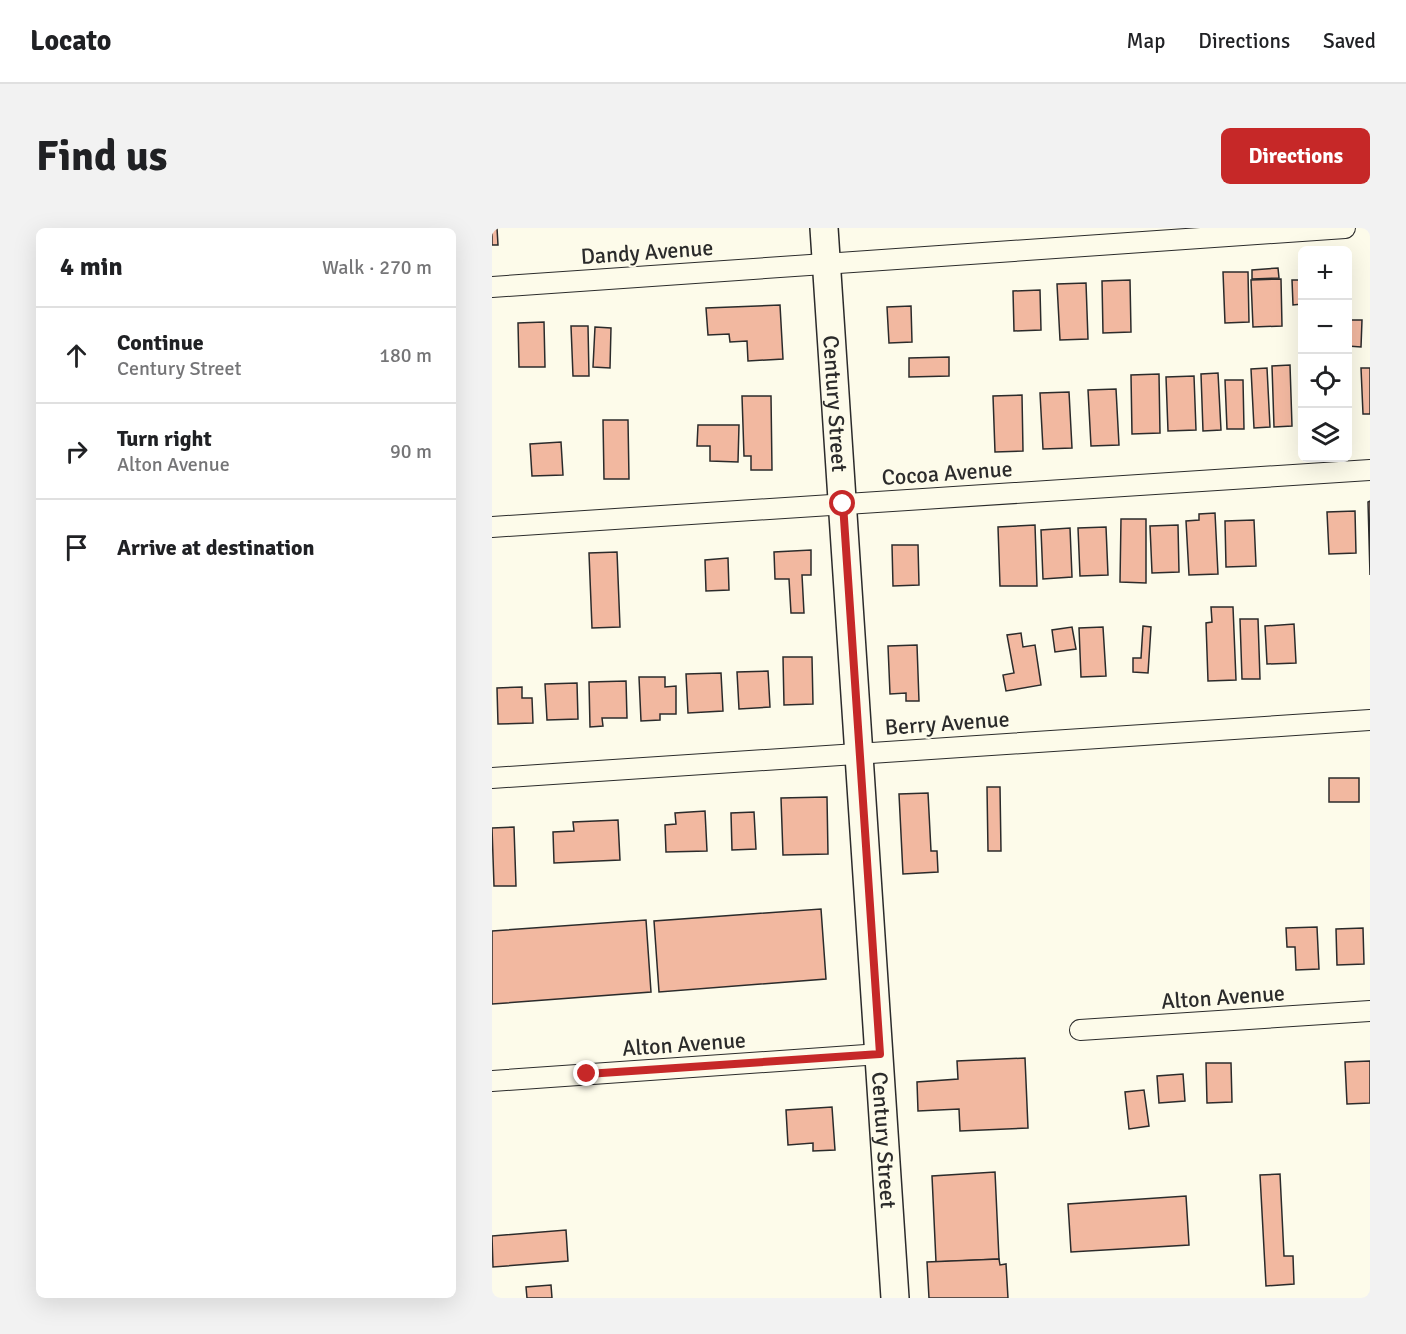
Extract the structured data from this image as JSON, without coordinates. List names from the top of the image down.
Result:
{
  "streets": {
    "street": [
      "Dandy Avenue",
      "Century Street",
      "Cocoa Avenue",
      "Berry Avenue",
      "Alton Avenue"
    ]
  },
  "crossings": [
    ["Dandy Avenue", "Century Street"],
    ["Century Street", "Cocoa Avenue"],
    ["Century Street", "Berry Avenue"],
    ["Century Street", "Alton Avenue"]
  ],
  "page": {
    "header": "Locato",
    "nav": ["Map", "Directions", "Saved"],
    "buttons": "Directions",
    "title": "Find us",
    "heading": ["4 min", "Walk · 270 m"],
    "map_buttons": ["+", "−"],
    "list": [
      ["Continue", "Century Street", "180 m"],
      ["Turn right", "Alton Avenue", "90 m"],
      "Arrive at destination"
    ]
  }
}
